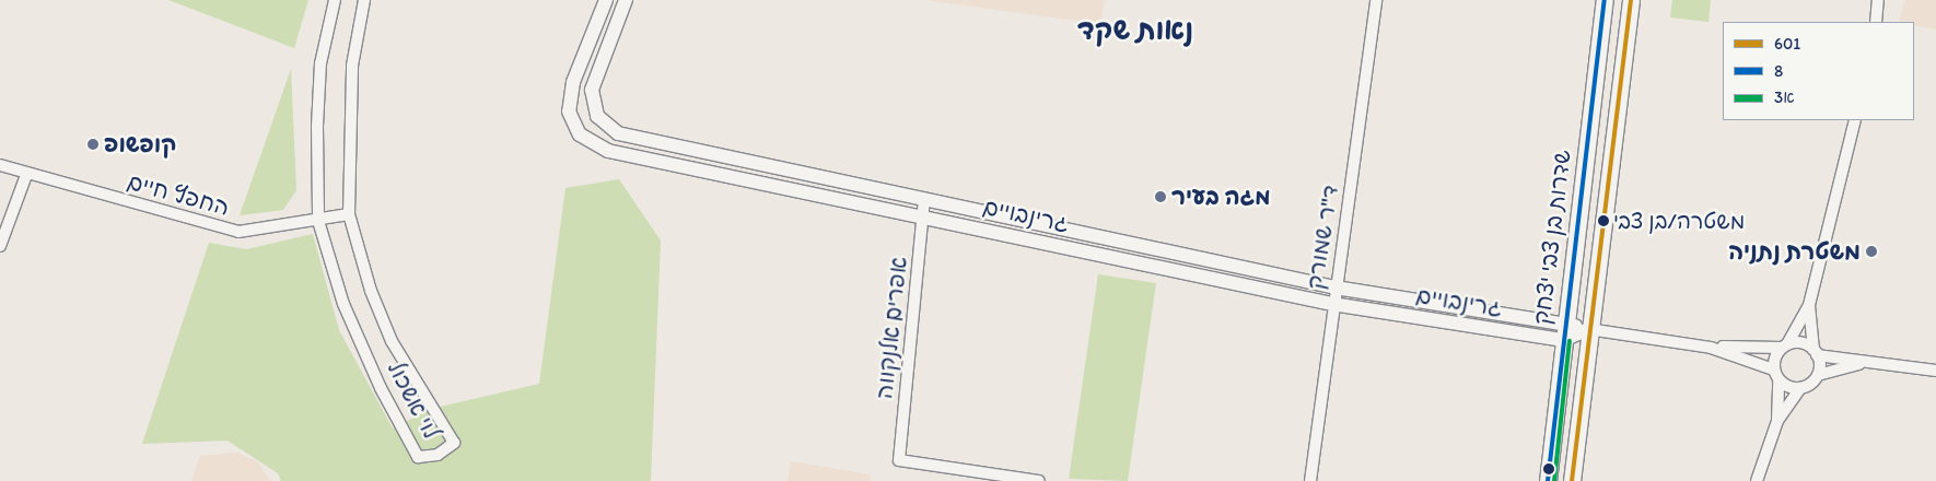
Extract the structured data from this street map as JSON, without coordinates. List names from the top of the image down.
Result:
{
  "streets": {
    "main road": ["שדרות בן צבי יצחק"],
    "street": [
      "החפץ חיים",
      "גרינבויים",
      "ד\"ר שמורק",
      "אפרים אלנקווה",
      "לוי אשכול"
    ]
  },
  "crossings": [
    ["החפץ חיים", "לוי אשכול"],
    ["גרינבויים", "ד\"ר שמורק"],
    ["גרינבויים", "שדרות בן צבי יצחק"],
    ["גרינבויים", "אפרים אלנקווה"]
  ],
  "districts": ["נאות שקד"],
  "places": [
    "קופשופ",
    "מגה בעיר",
    "משטרה/בן צבי",
    "משטרת נתניה"
  ],
  "lines": ["transit line 601", "transit line 8", "transit line 3א"],
  "legend": ["601", "8", "3א"]
}
